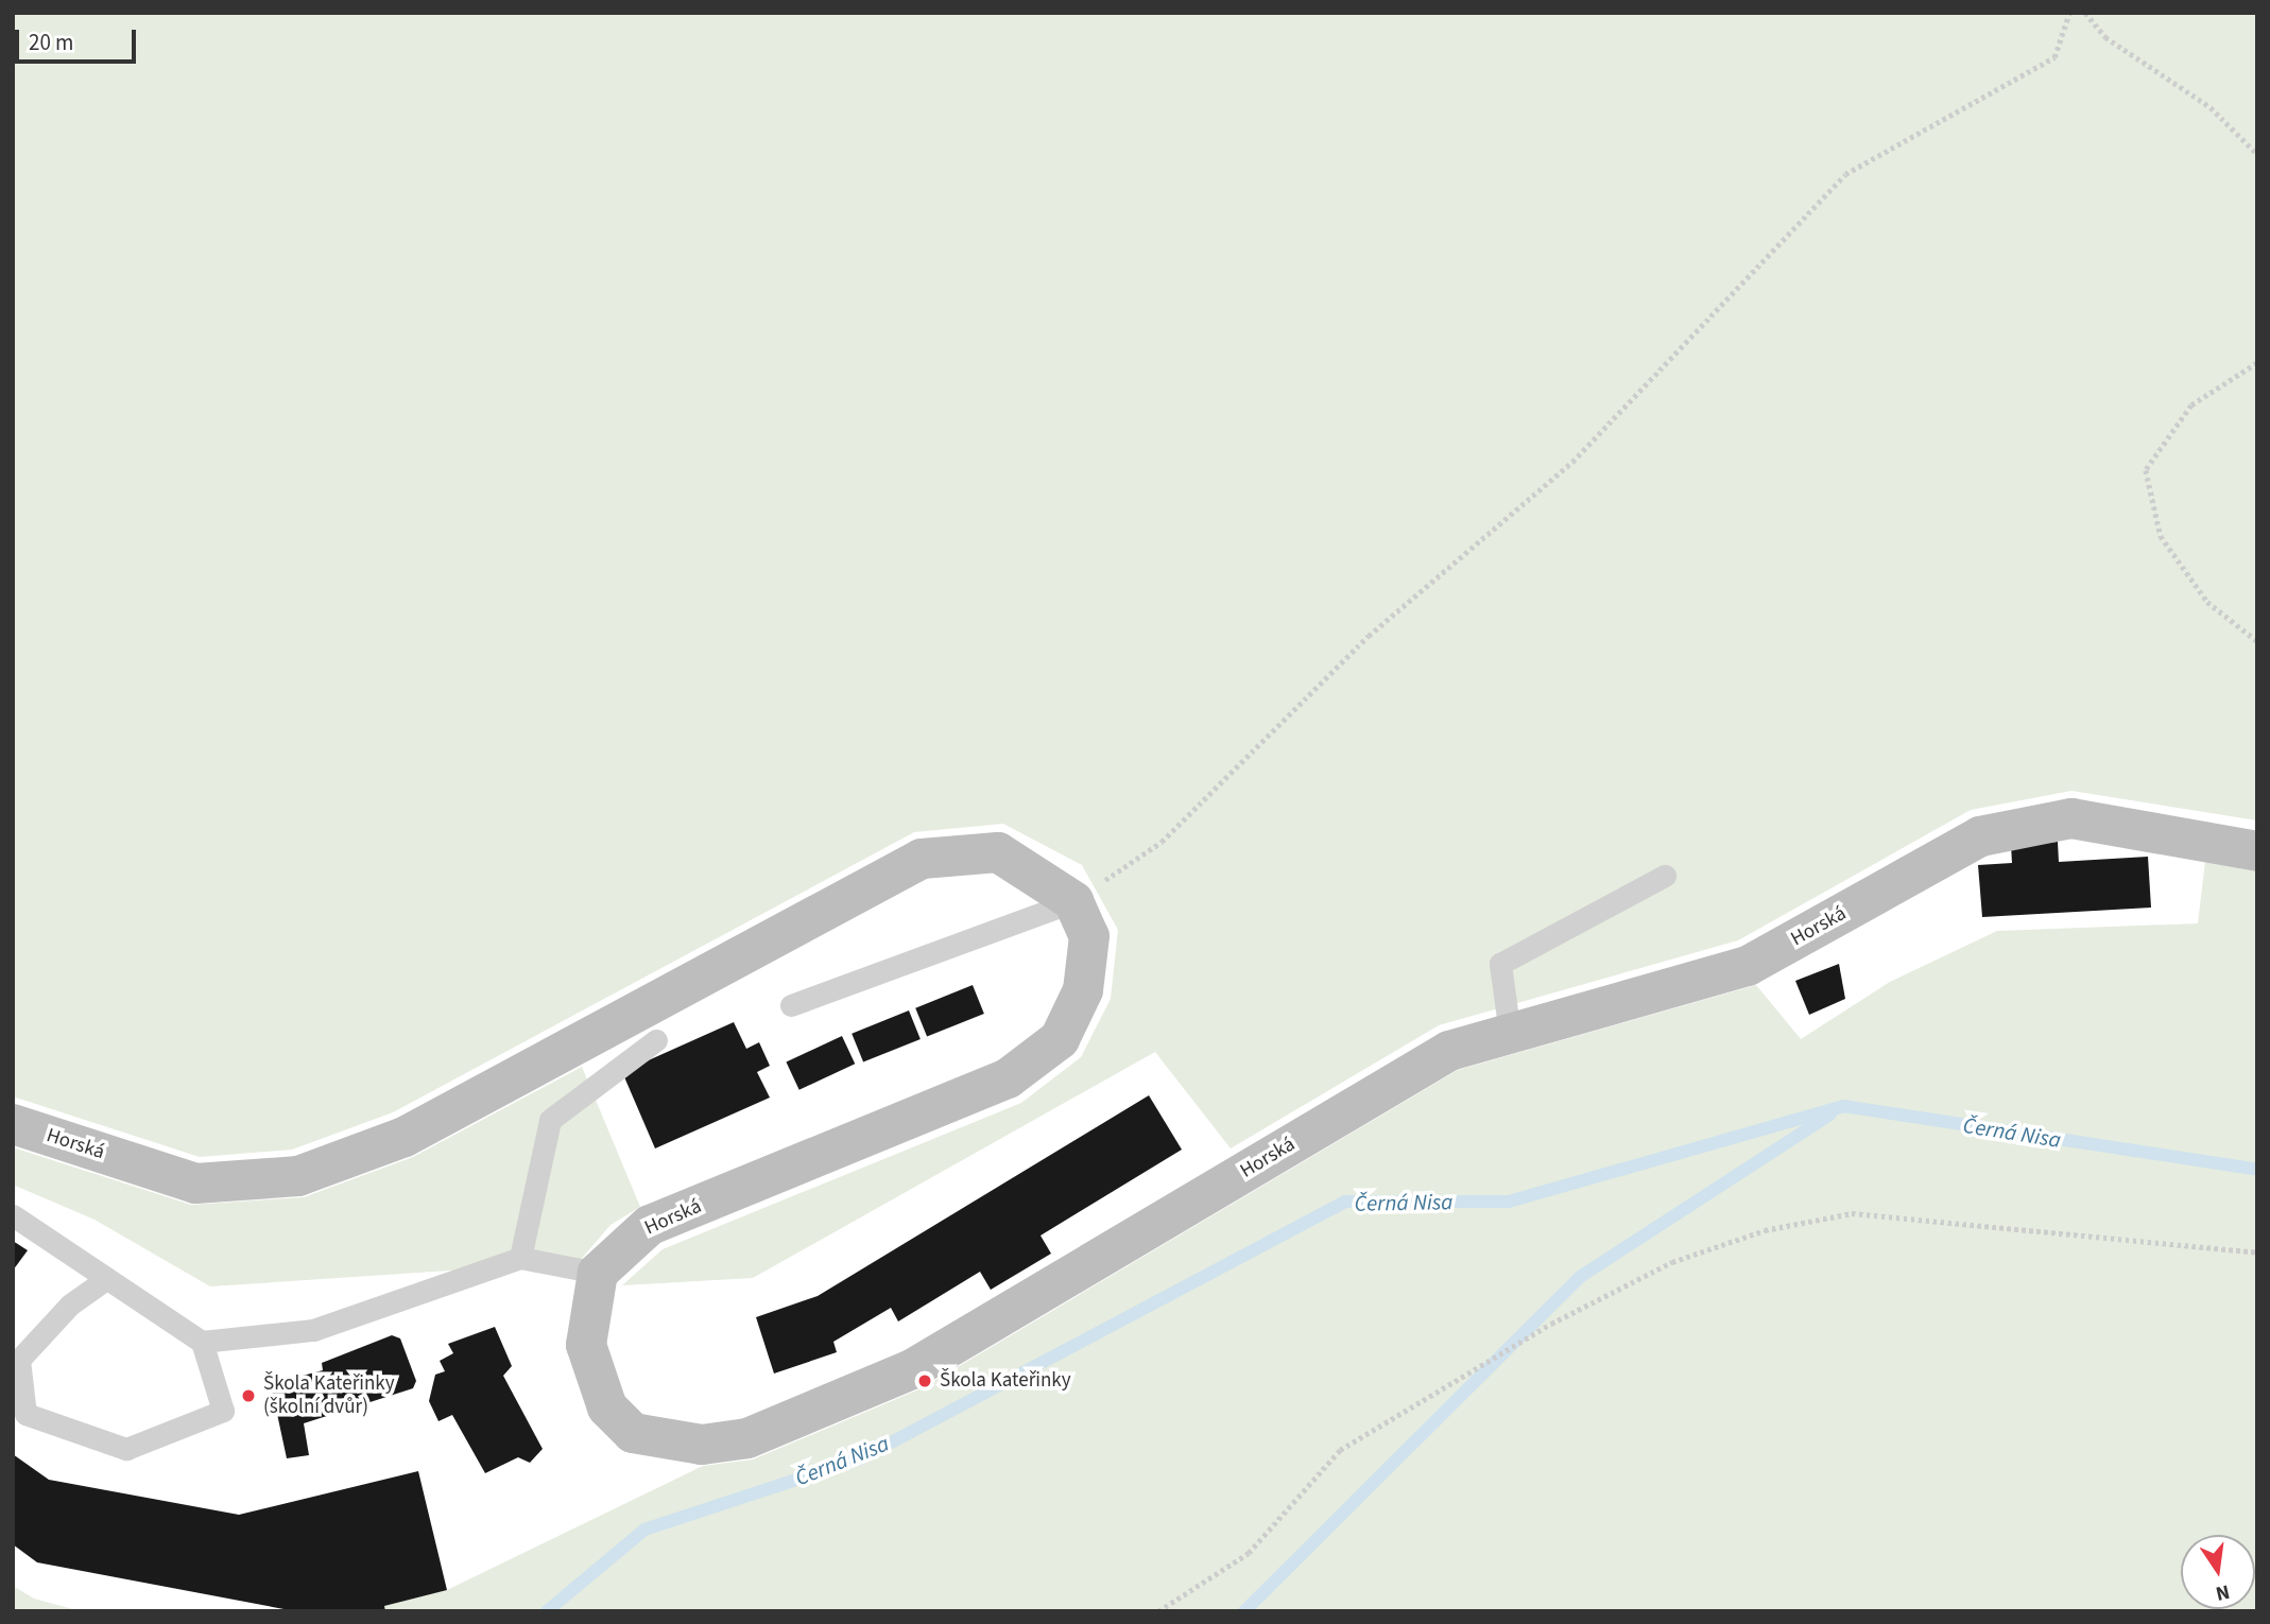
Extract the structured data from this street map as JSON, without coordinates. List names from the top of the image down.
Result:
{
  "streets": {
    "street": ["Horská"]
  },
  "water": ["Černá Nisa"],
  "places": ["Škola Kateřinky", "Škola Kateřinky (školní dvůr)"],
  "scale_bar": "20 m",
  "north": "bottom"
}
